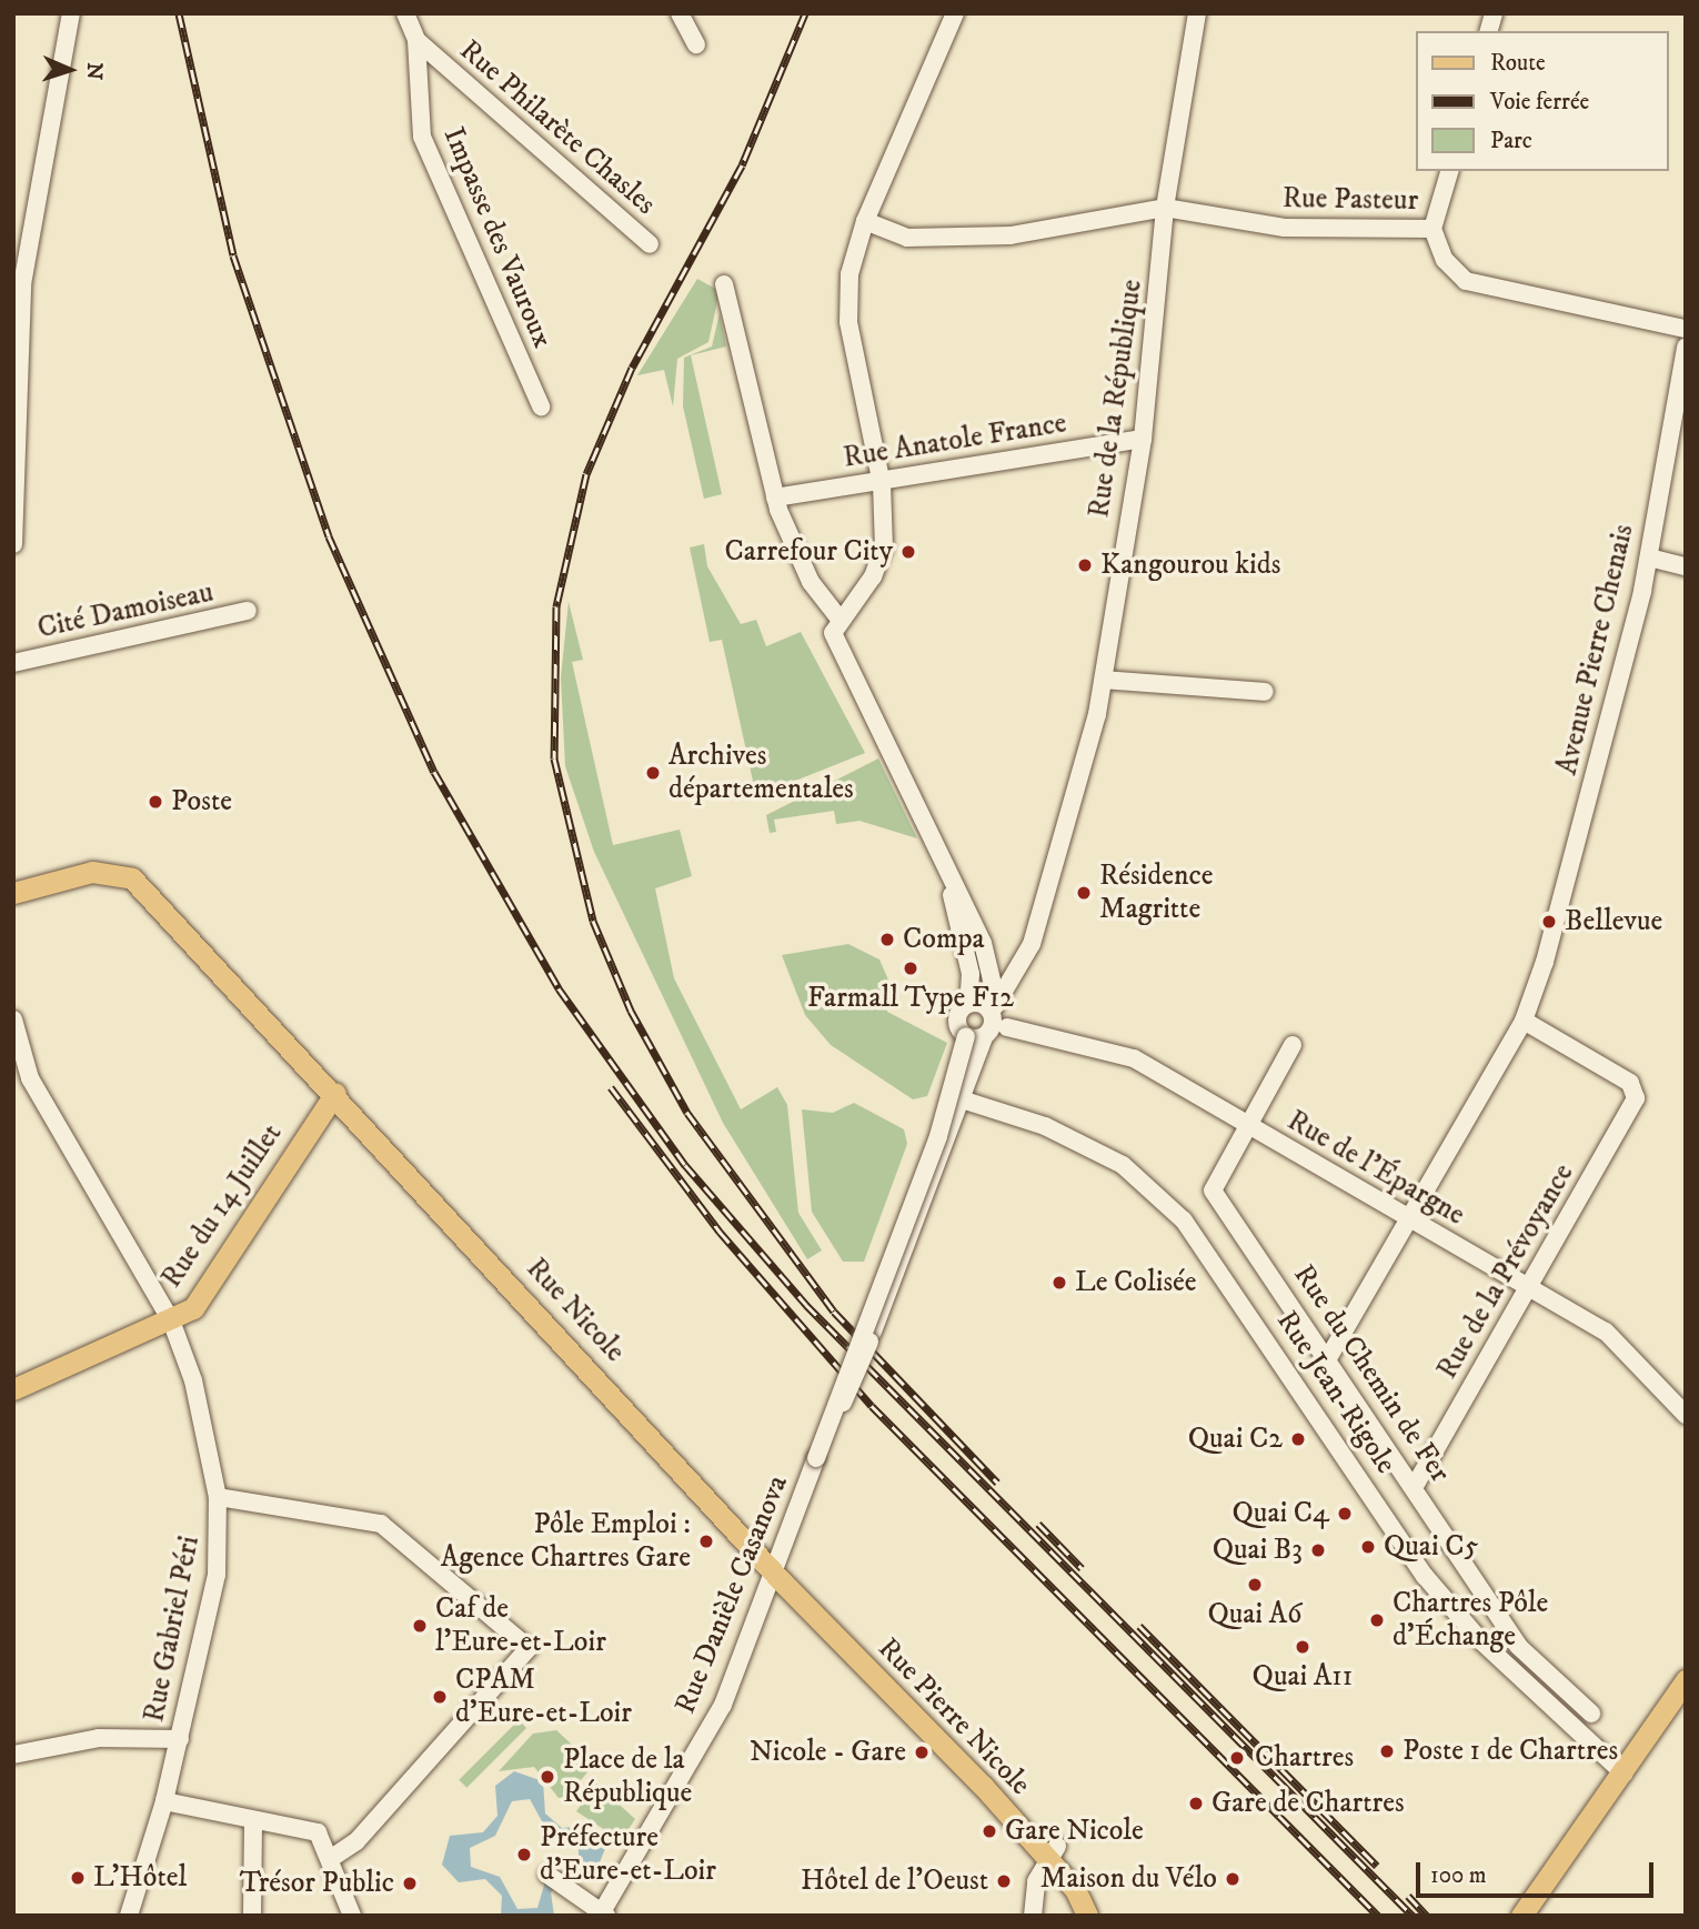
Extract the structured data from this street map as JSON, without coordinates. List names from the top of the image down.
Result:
{
  "streets": {
    "main road": ["Rue du 14 Juillet", "Rue Nicole", "Rue Pierre Nicole"],
    "street": [
      "Rue Philarète Chasles",
      "Rue Pasteur",
      "Impasse des Vauroux",
      "Rue de la République",
      "Rue Anatole France",
      "Cité Damoiseau",
      "Avenue Pierre Chenais",
      "Rue de l'Épargne",
      "Rue de la Prévoyance",
      "Rue du Chemin de Fer",
      "Rue Jean-Rigole",
      "Rue Danièle Casanova",
      "Rue Gabriel Péri"
    ]
  },
  "crossings": [
    ["Rue Philarète Chasles", "Impasse des Vauroux"],
    ["Rue Pasteur", "Rue de la République"],
    ["Rue de la République", "Rue Anatole France"],
    ["Rue de la République", "Rue de l'Épargne"],
    ["Rue de la République", "Rue Danièle Casanova"],
    ["Avenue Pierre Chenais", "Rue de l'Épargne"],
    ["Avenue Pierre Chenais", "Rue de la Prévoyance"],
    ["Avenue Pierre Chenais", "Rue du Chemin de Fer"],
    ["Rue de l'Épargne", "Rue de la Prévoyance"],
    ["Rue de l'Épargne", "Rue du Chemin de Fer"],
    ["Rue de l'Épargne", "Rue Danièle Casanova"],
    ["Rue du 14 Juillet", "Rue Nicole"],
    ["Rue du 14 Juillet", "Rue Gabriel Péri"],
    ["Rue de la Prévoyance", "Rue du Chemin de Fer"],
    ["Rue Nicole", "Rue Danièle Casanova"],
    ["Rue Nicole", "Rue Pierre Nicole"],
    ["Rue Jean-Rigole", "Rue Danièle Casanova"],
    ["Rue Danièle Casanova", "Rue Pierre Nicole"]
  ],
  "places": [
    "Carrefour City",
    "Kangourou kids",
    "Archives départementales",
    "Poste",
    "Résidence Magritte",
    "Bellevue",
    "Compa",
    "Farmall Type F12",
    "Le Colisée",
    "Quai C2",
    "Quai C4",
    "Pôle Emploi : Agence Chartres Gare",
    "Quai C5",
    "Quai B3",
    "Quai A6",
    "Chartres Pôle d'Échange",
    "Caf de l'Eure-et-Loir",
    "Quai A11",
    "CPAM d'Eure-et-Loir",
    "Poste 1 de Chartres",
    "Nicole - Gare",
    "Chartres",
    "Place de la République",
    "Gare de Chartres",
    "Gare Nicole",
    "Préfecture d'Eure-et-Loir",
    "L'Hôtel",
    "Maison du Vélo",
    "Hôtel de l'Oeust",
    "Trésor Public"
  ],
  "legend": ["Route", "Voie ferrée", "Parc"],
  "scale_bar": "100 m",
  "north": "right"
}
